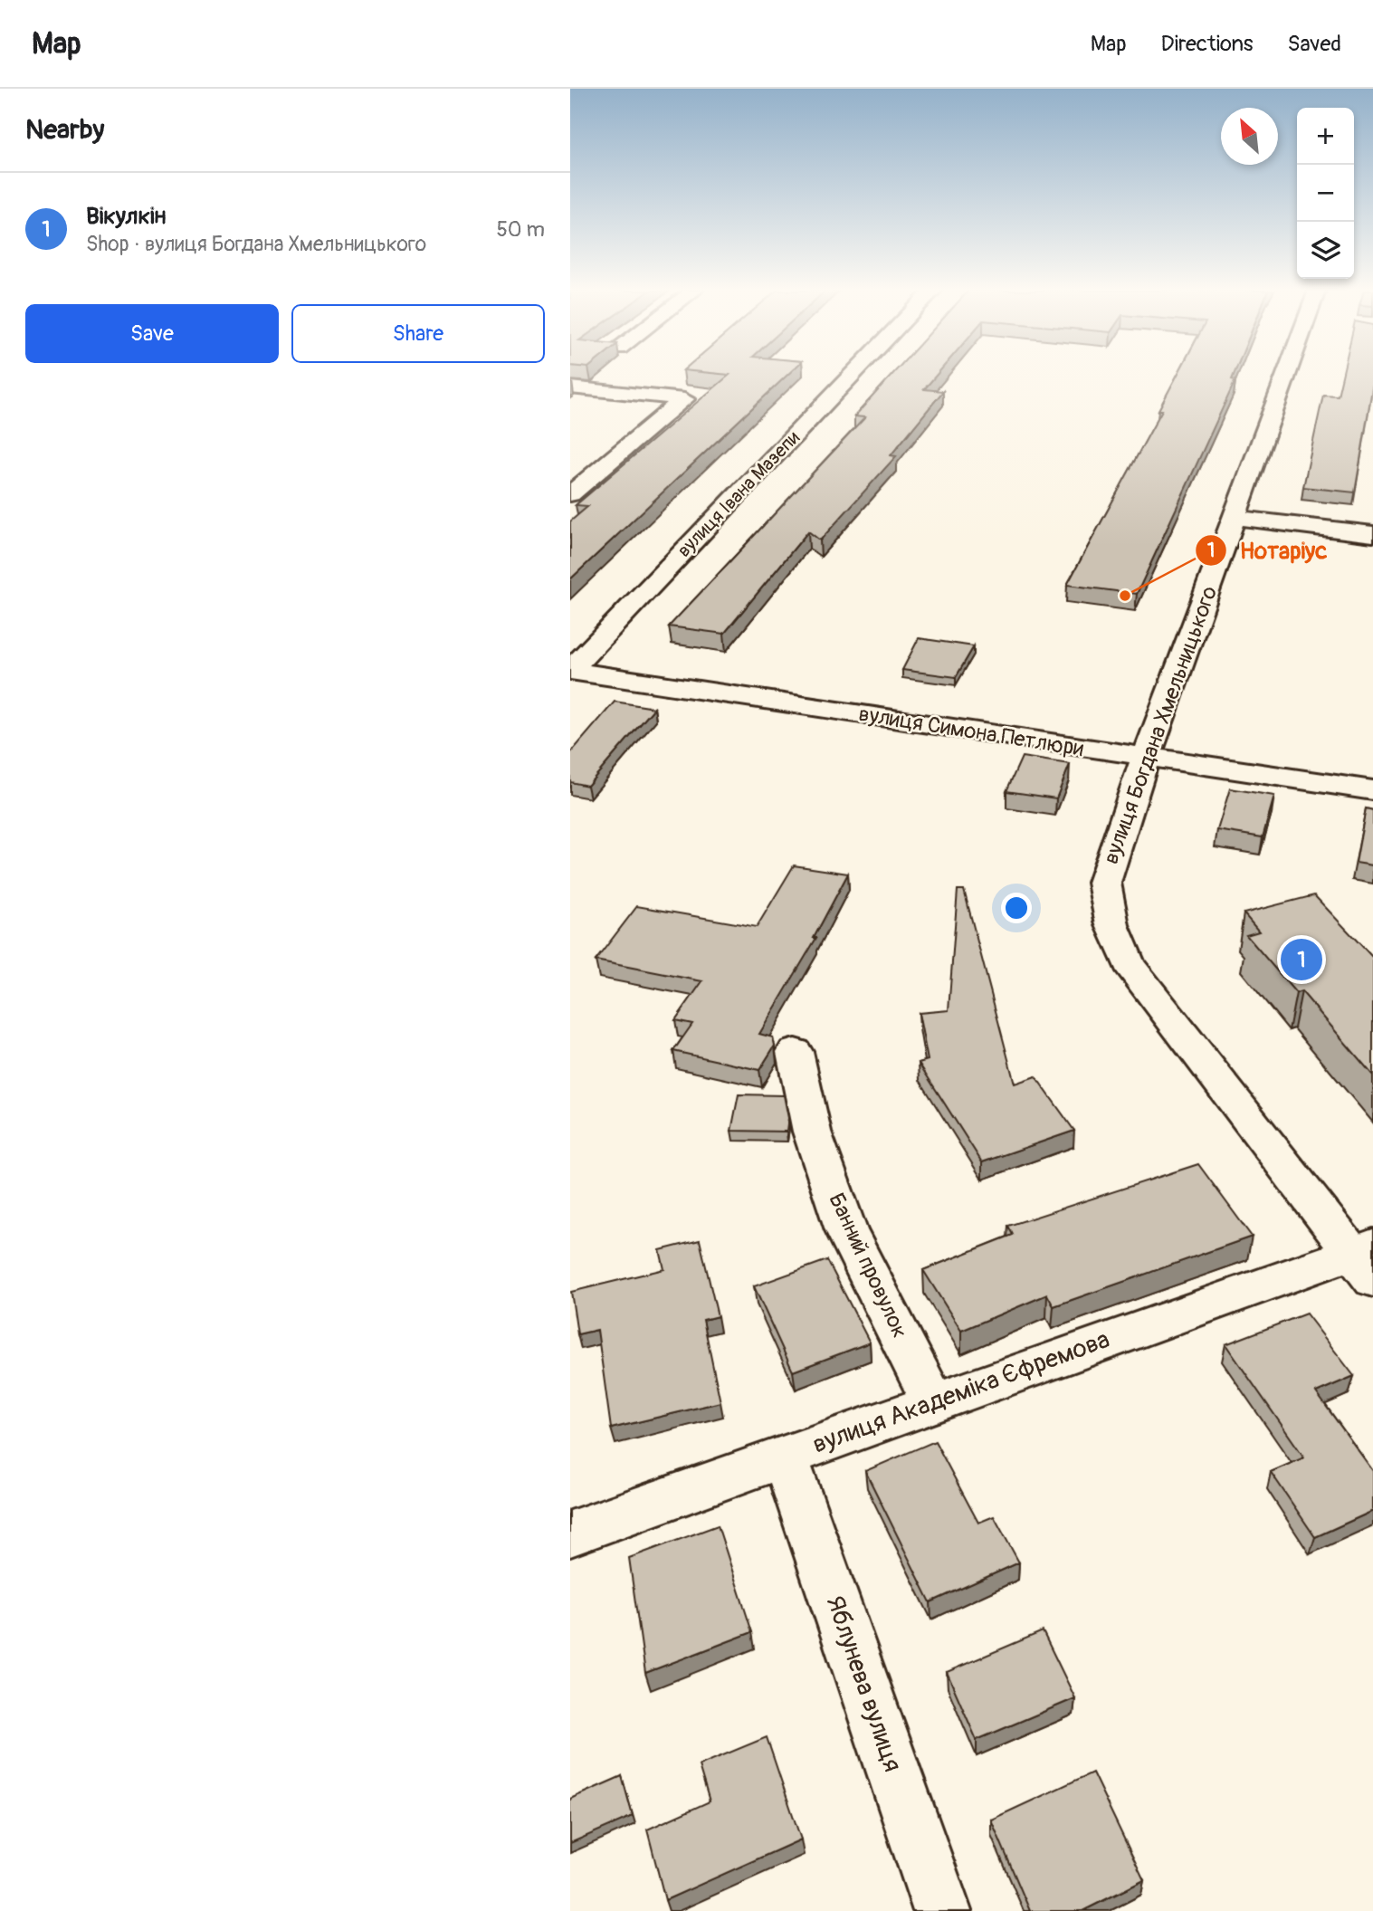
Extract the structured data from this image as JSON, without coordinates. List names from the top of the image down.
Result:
{
  "streets": {
    "street": [
      "вулиця Івана Мазепи",
      "вулиця Богдана Хмельницького",
      "вулиця Симона Петлюри",
      "Банний провулок",
      "вулиця Академіка Єфремова",
      "Яблунева вулиця"
    ]
  },
  "crossings": [
    ["вулиця Івана Мазепи", "вулиця Симона Петлюри"],
    ["вулиця Богдана Хмельницького", "вулиця Симона Петлюри"],
    ["вулиця Богдана Хмельницького", "вулиця Академіка Єфремова"],
    ["Банний провулок", "вулиця Академіка Єфремова"],
    ["вулиця Академіка Єфремова", "Яблунева вулиця"]
  ],
  "places": ["Нотаріус"],
  "north": "top left",
  "page": {
    "header": "Map",
    "nav": ["Map", "Directions", "Saved"],
    "heading": "Nearby",
    "map_buttons": ["+", "−"],
    "list": [
      {
        "mark": "1",
        "name": "Вікулкін",
        "note": "Shop · вулиця Богдана Хмельницького",
        "value": "50 m"
      }
    ],
    "buttons": ["Save", "Share"],
    "pins": "1"
  }
}
